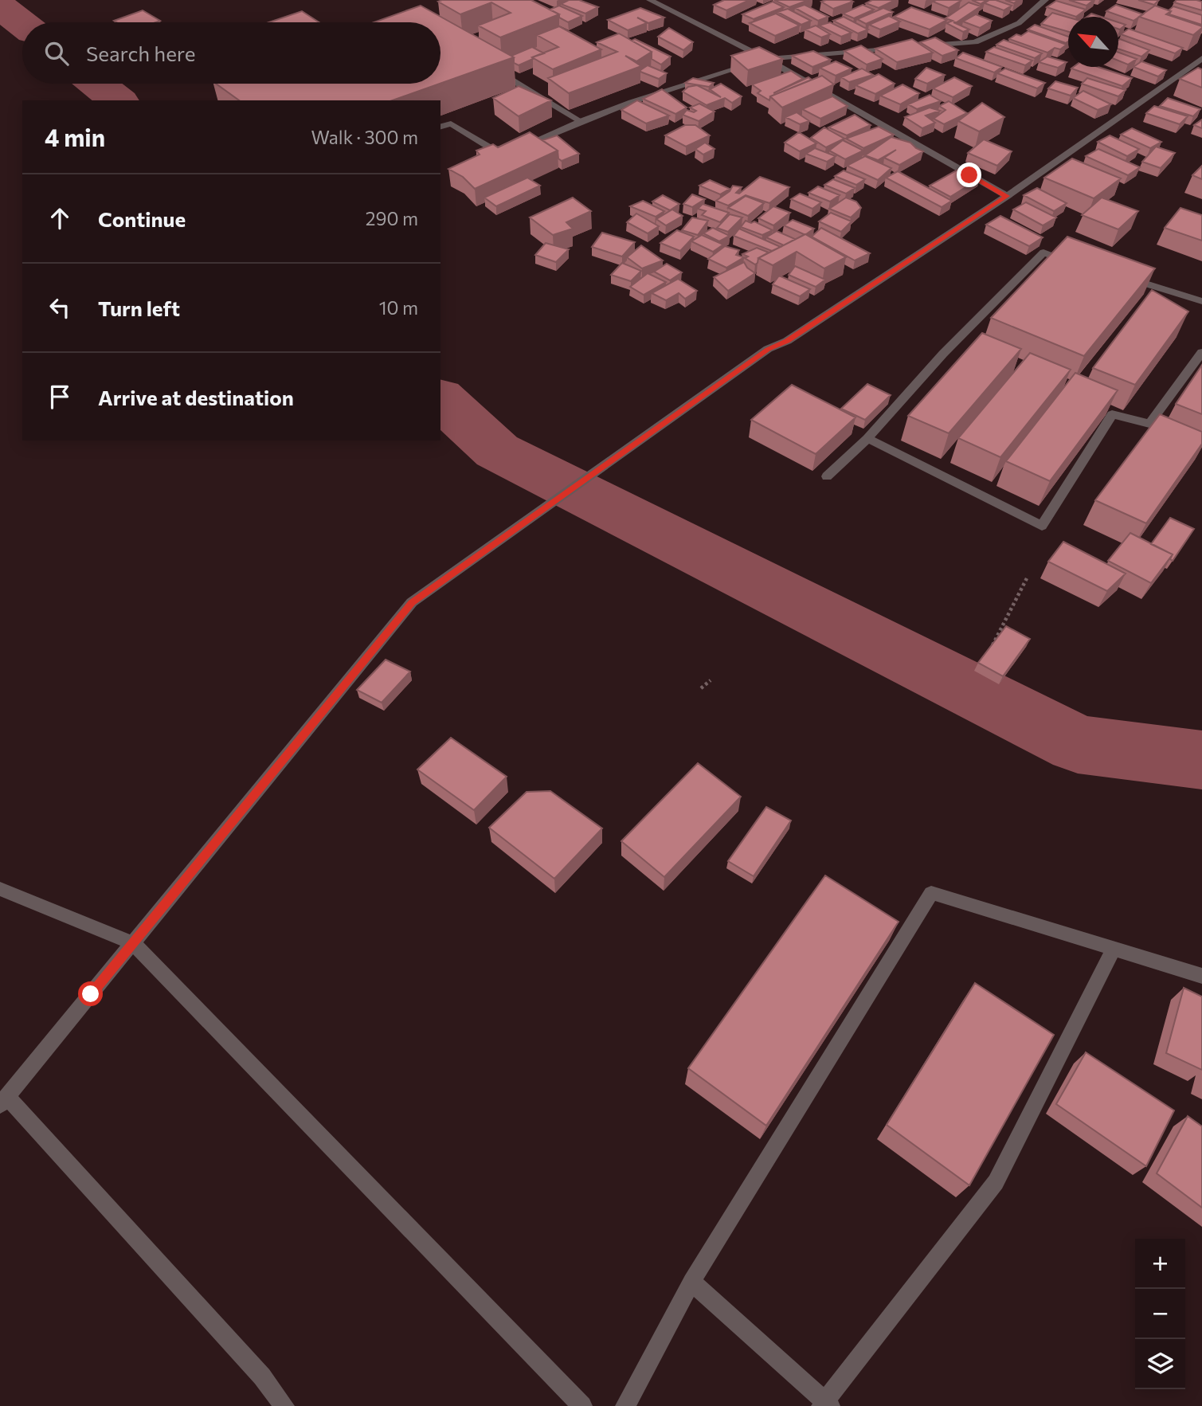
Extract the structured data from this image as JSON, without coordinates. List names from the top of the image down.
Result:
{
  "north": "top left",
  "page": {
    "search": "Search here",
    "heading": ["4 min", "Walk · 300 m"],
    "list": [
      ["Continue", "290 m"],
      ["Turn left", "10 m"],
      "Arrive at destination"
    ],
    "map_buttons": ["+", "−"]
  }
}
